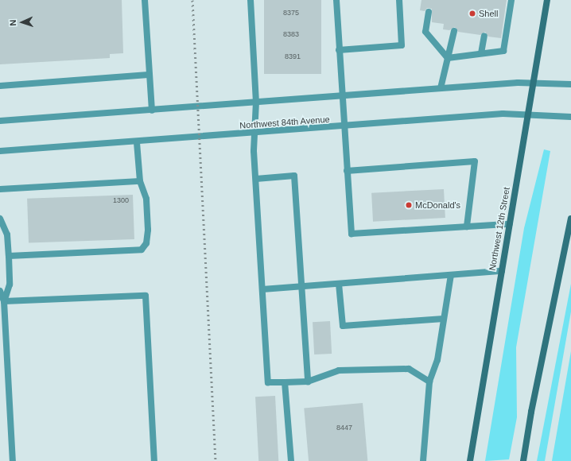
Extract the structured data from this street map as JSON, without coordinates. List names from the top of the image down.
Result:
{
  "streets": {
    "main road": ["Northwest 12th Street"],
    "street": ["Northwest 84th Avenue"]
  },
  "crossings": [
    ["Northwest 84th Avenue", "Northwest 12th Street"]
  ],
  "places": ["Shell", "McDonald's"],
  "house_numbers": [
    "8375",
    "8383",
    "8391",
    "1300",
    "8447"
  ],
  "north": "left"
}
